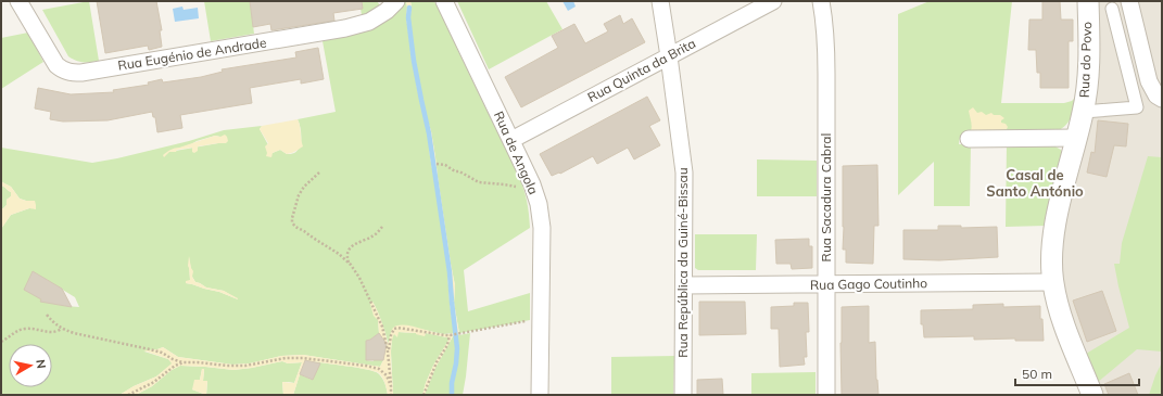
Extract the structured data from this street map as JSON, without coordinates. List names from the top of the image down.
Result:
{
  "streets": {
    "street": [
      "Rua Eugénio de Andrade",
      "Rua do Povo",
      "Rua Quinta da Brita",
      "Rua de Angola",
      "Rua Sacadura Cabral",
      "Rua República da Guiné-Bissau",
      "Rua Gago Coutinho"
    ]
  },
  "crossings": [
    ["Rua do Povo", "Rua Gago Coutinho"],
    ["Rua Quinta da Brita", "Rua de Angola"],
    ["Rua Quinta da Brita", "Rua República da Guiné-Bissau"],
    ["Rua Sacadura Cabral", "Rua Gago Coutinho"],
    ["Rua República da Guiné-Bissau", "Rua Gago Coutinho"]
  ],
  "districts": ["Casal de Santo António"],
  "scale_bar": "50 m",
  "north": "right"
}
